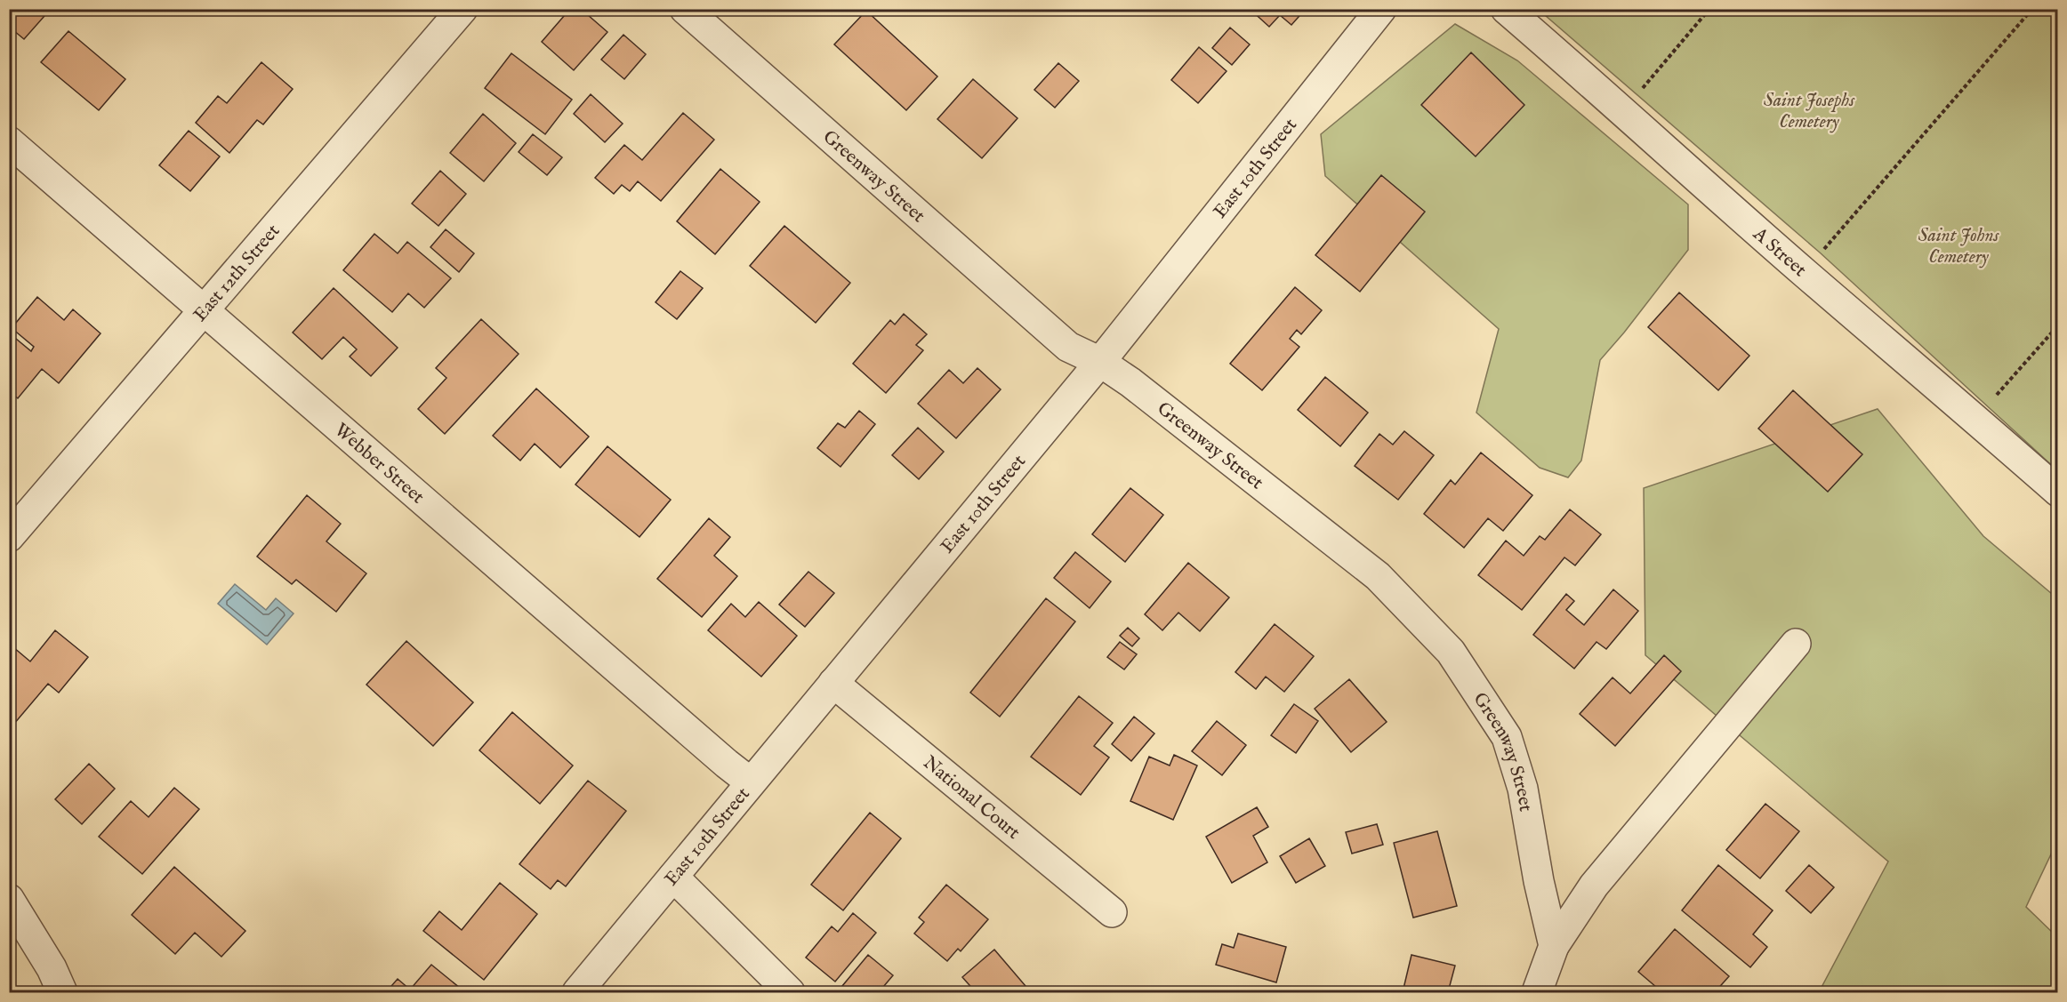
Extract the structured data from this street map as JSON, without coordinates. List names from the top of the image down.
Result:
{
  "streets": {
    "street": [
      "East 10th Street",
      "Greenway Street",
      "A Street",
      "East 12th Street",
      "Webber Street",
      "National Court"
    ]
  },
  "crossings": [
    ["East 10th Street", "Greenway Street"],
    ["East 10th Street", "Webber Street"],
    ["East 10th Street", "National Court"],
    ["East 12th Street", "Webber Street"]
  ],
  "parks": ["Saint Josephs Cemetery", "Saint Johns Cemetery"]
}
